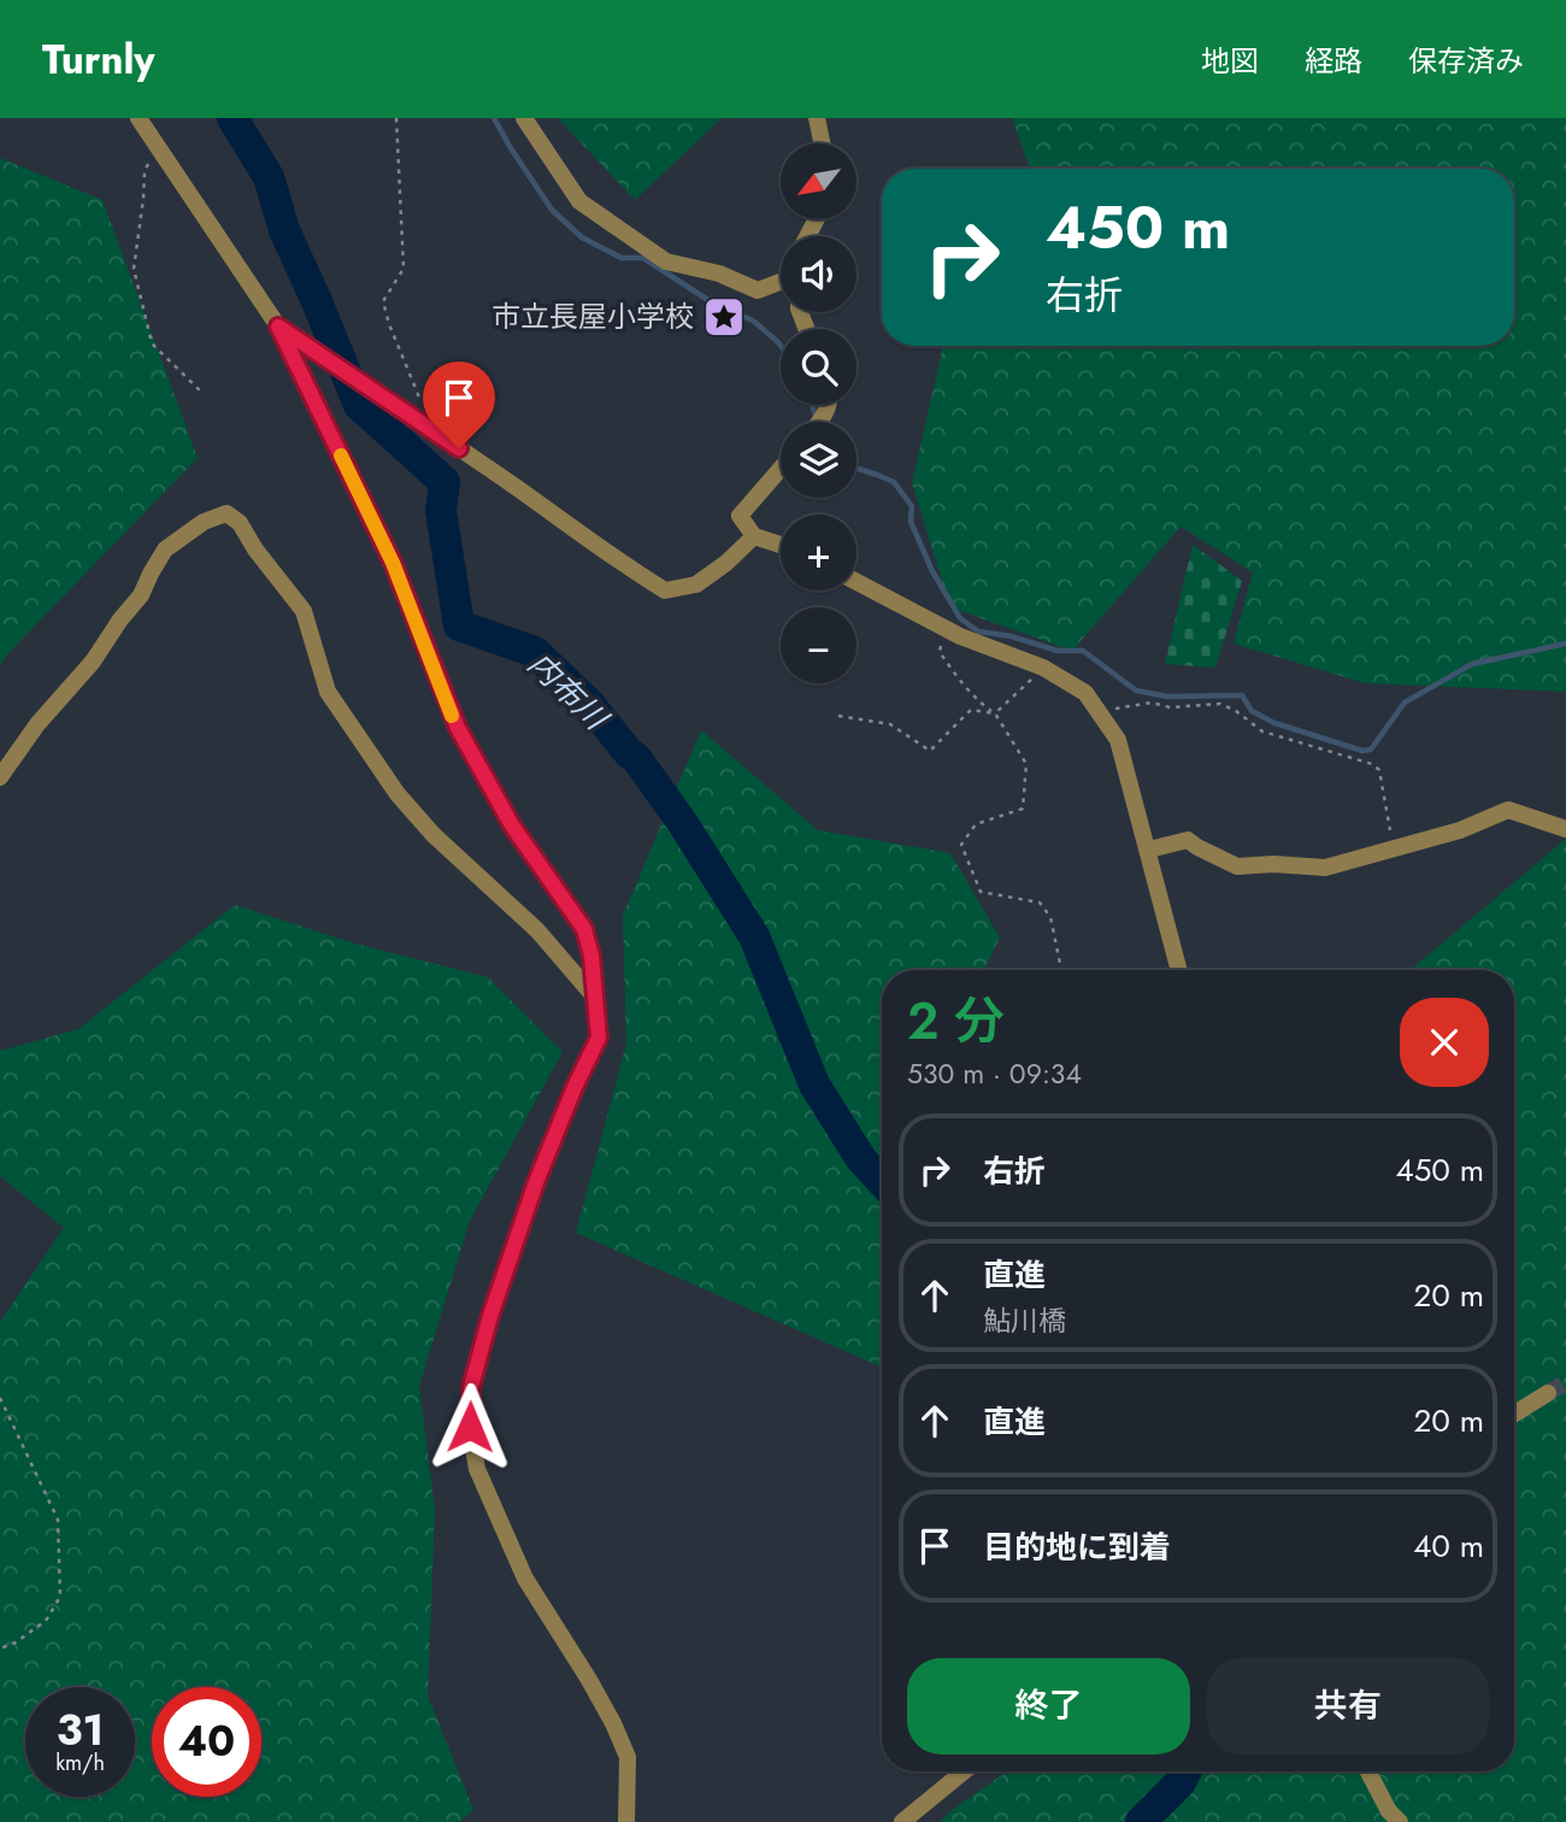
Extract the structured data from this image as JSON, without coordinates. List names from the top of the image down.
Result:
{
  "water": ["内布川"],
  "places": {
    "place": ["市立長屋小学校"]
  },
  "north": "bottom left",
  "page": {
    "header": "Turnly",
    "nav": ["地図", "経路", "保存済み"],
    "map_buttons": ["+", "−"],
    "turn": ["450 m", "右折"],
    "heading": ["2 分", "530 m · 09:34"],
    "list": [
      {
        "name": "右折",
        "value": "450 m"
      },
      {
        "name": "直進",
        "note": "鮎川橋",
        "value": "20 m"
      },
      {
        "name": "直進",
        "value": "20 m"
      },
      {
        "name": "目的地に到着",
        "value": "40 m"
      }
    ],
    "buttons": ["終了", "共有"],
    "speed": "31 km/h",
    "limit": "40"
  }
}
